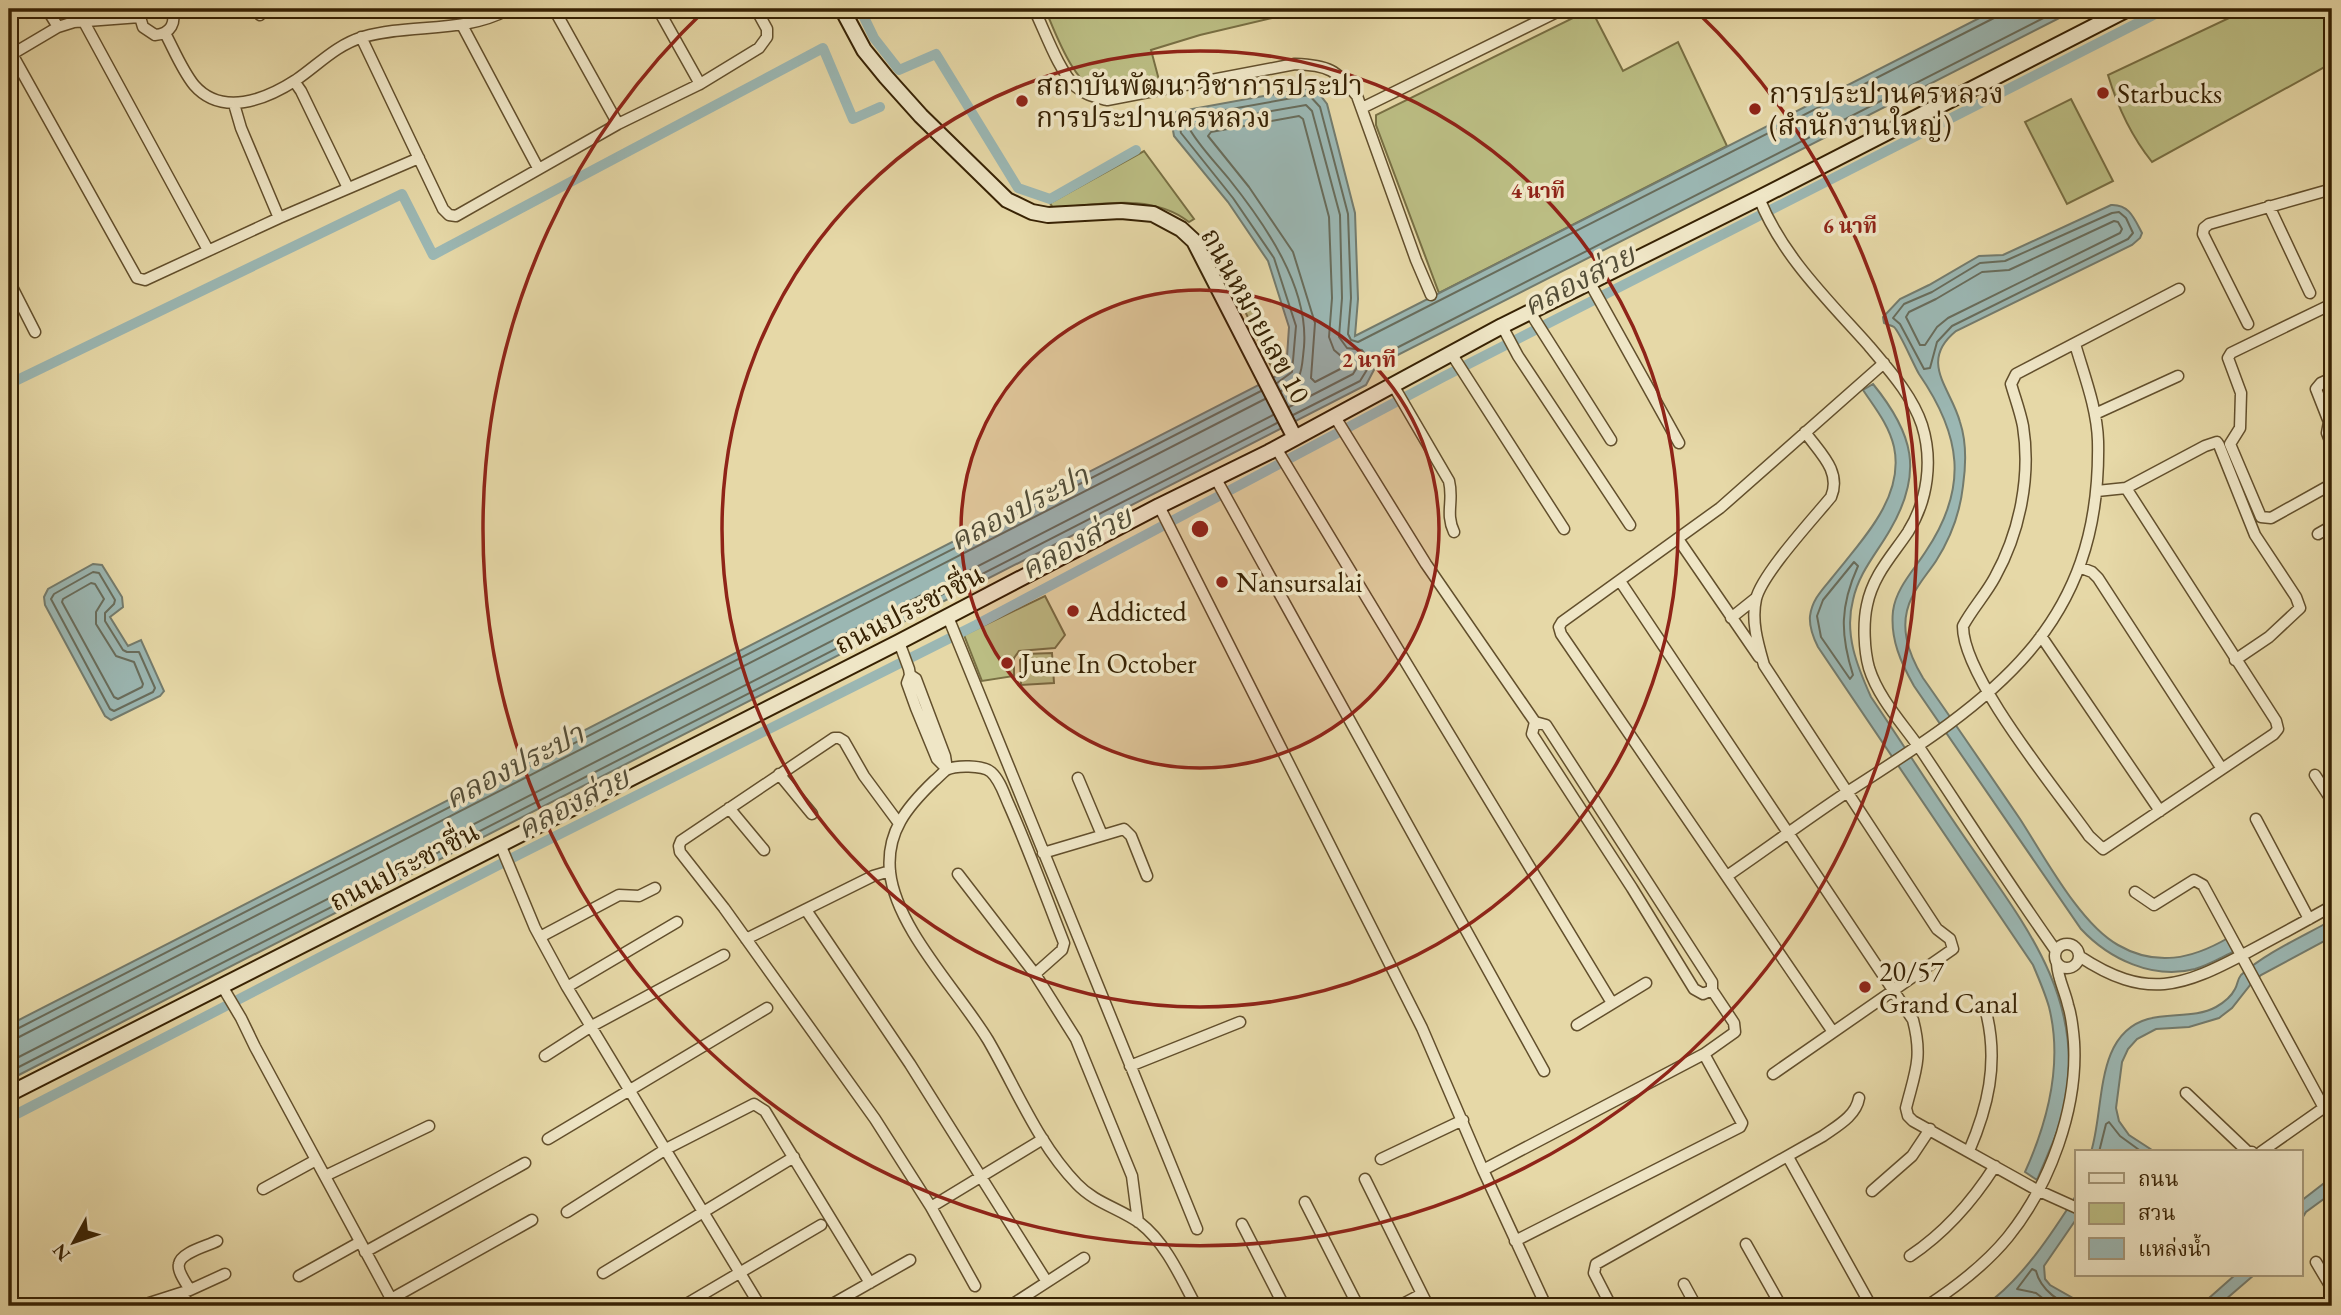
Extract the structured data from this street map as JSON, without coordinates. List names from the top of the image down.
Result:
{
  "streets": {
    "main road": ["ถนนหมายเลข 10", "ถนนประชาชื่น"]
  },
  "crossings": [
    ["ถนนหมายเลข 10", "ถนนประชาชื่น"]
  ],
  "water": ["คลองส่วย", "คลองประปา"],
  "places": [
    "Starbucks",
    "สถาบันพัฒนาวิชาการประปา การประปานครหลวง",
    "การประปานครหลวง (สำนักงานใหญ่)",
    "Nansursalai",
    "Addicted",
    "June In October",
    "20/57 Grand Canal"
  ],
  "legend": ["ถนน", "สวน", "แหล่งน้ำ"],
  "north": "bottom left",
  "rings": ["4 นาที", "6 นาที", "2 นาที"]
}
